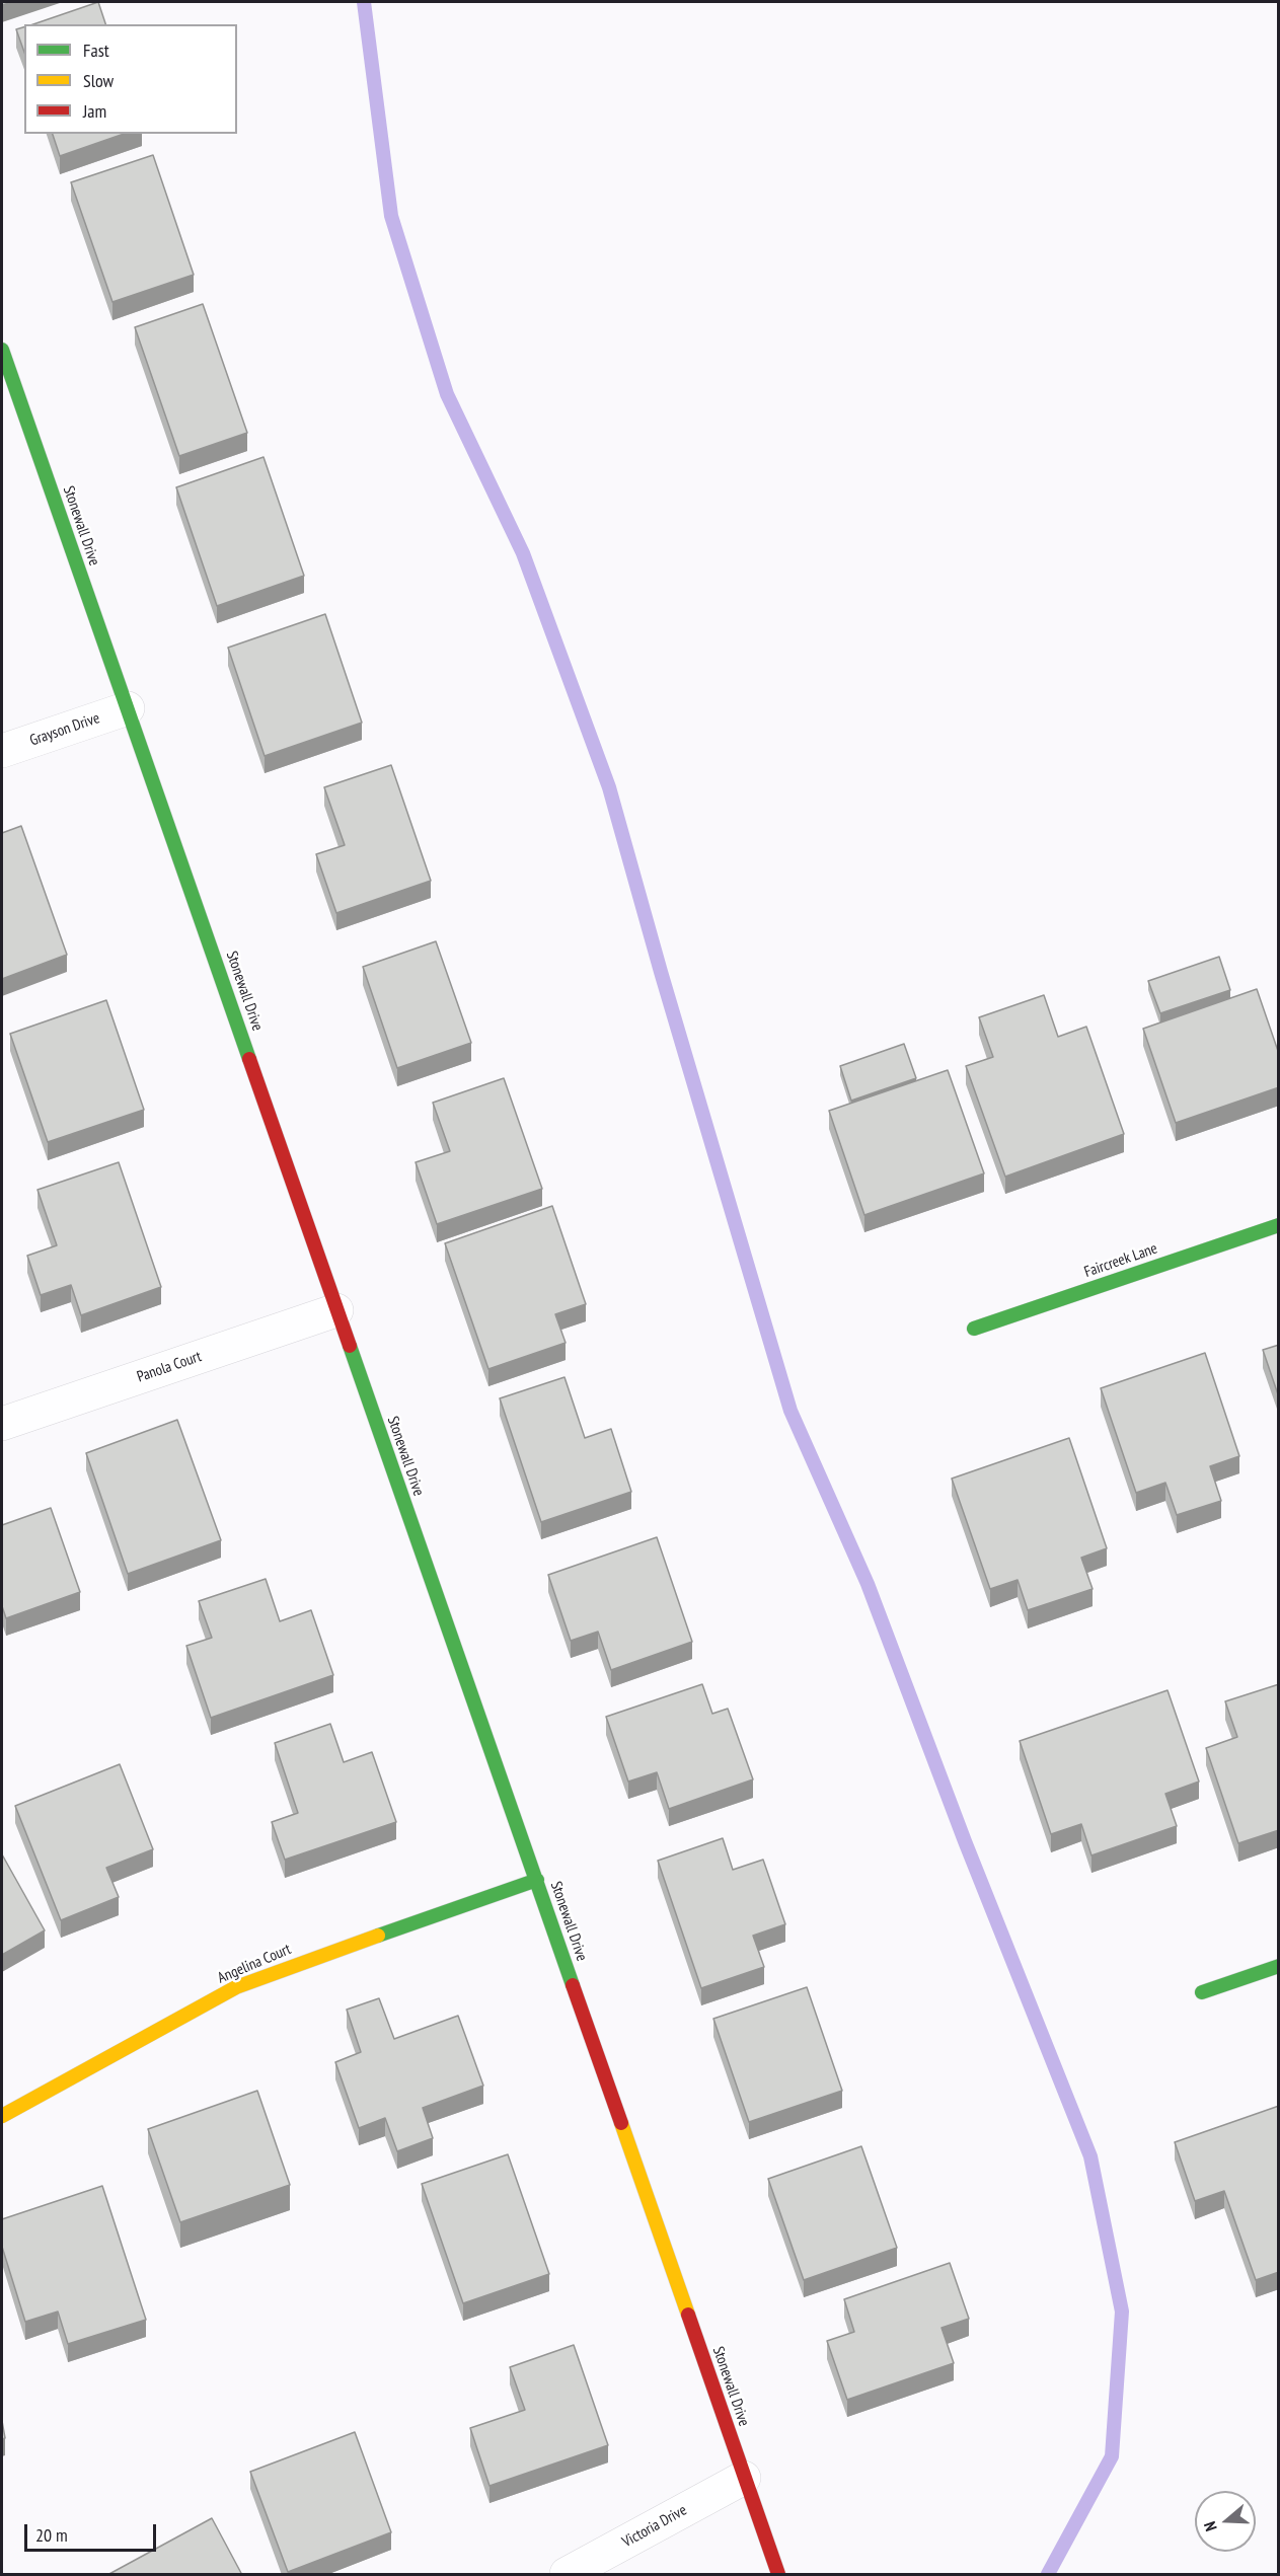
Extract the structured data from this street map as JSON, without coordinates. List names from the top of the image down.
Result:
{
  "streets": {
    "street": [
      "Stonewall Drive",
      "Grayson Drive",
      "Faircreek Lane",
      "Panola Court",
      "Angelina Court",
      "Victoria Drive"
    ]
  },
  "crossings": [
    ["Stonewall Drive", "Grayson Drive"],
    ["Stonewall Drive", "Panola Court"],
    ["Stonewall Drive", "Angelina Court"],
    ["Stonewall Drive", "Victoria Drive"]
  ],
  "legend": ["Fast", "Slow", "Jam"],
  "scale_bar": "20 m",
  "north": "left"
}
